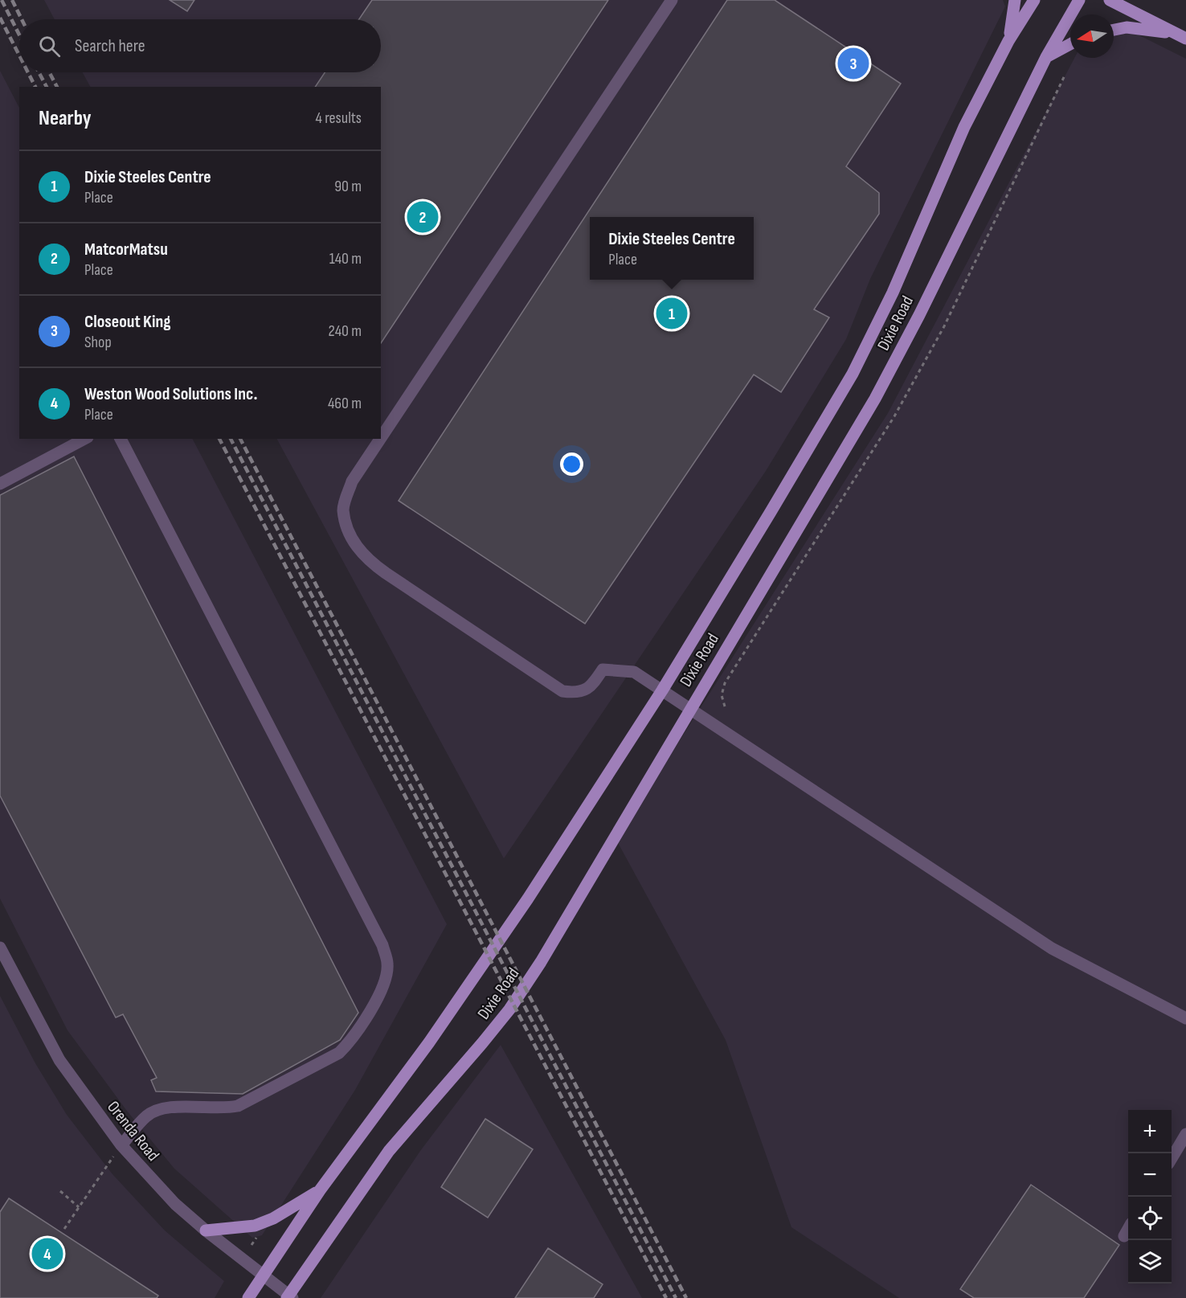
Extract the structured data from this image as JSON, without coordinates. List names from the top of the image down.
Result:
{
  "streets": {
    "main road": ["Dixie Road"],
    "street": ["Orenda Road"]
  },
  "crossings": [
    ["Dixie Road", "Orenda Road"]
  ],
  "north": "left",
  "page": {
    "search": "Search here",
    "pins": [
      "3",
      "2",
      "1",
      "4"
    ],
    "heading": ["Nearby", "4 results"],
    "list": [
      {
        "mark": "1",
        "name": "Dixie Steeles Centre",
        "note": "Place",
        "value": "90 m"
      },
      {
        "mark": "2",
        "name": "MatcorMatsu",
        "note": "Place",
        "value": "140 m"
      },
      {
        "mark": "3",
        "name": "Closeout King",
        "note": "Shop",
        "value": "240 m"
      },
      {
        "mark": "4",
        "name": "Weston Wood Solutions Inc.",
        "note": "Place",
        "value": "460 m"
      }
    ],
    "popup": ["Dixie Steeles Centre", "Place"],
    "map_buttons": ["+", "−"]
  }
}
